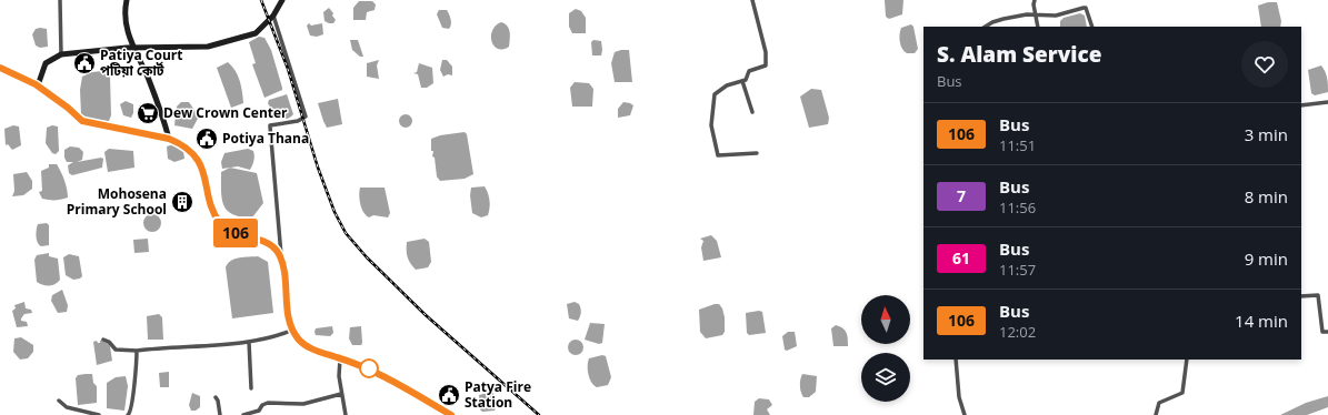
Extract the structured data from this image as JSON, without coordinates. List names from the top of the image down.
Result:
{
  "places": {
    "public building": ["Patiya Court পটিয়া কোর্ট", "Potiya Thana", "Patya Fire Station"],
    "supermarket": ["Dew Crown Center"],
    "building": ["Mohosena Primary School"]
  },
  "lines": ["bus line 106"],
  "north": "top",
  "page": {
    "on_map": "106",
    "heading": ["S. Alam Service", "Bus"],
    "list": [
      {
        "mark": "106",
        "name": "Bus",
        "note": "11:51",
        "value": "3 min"
      },
      {
        "mark": "7",
        "name": "Bus",
        "note": "11:56",
        "value": "8 min"
      },
      {
        "mark": "61",
        "name": "Bus",
        "note": "11:57",
        "value": "9 min"
      },
      {
        "mark": "106",
        "name": "Bus",
        "note": "12:02",
        "value": "14 min"
      }
    ]
  }
}
